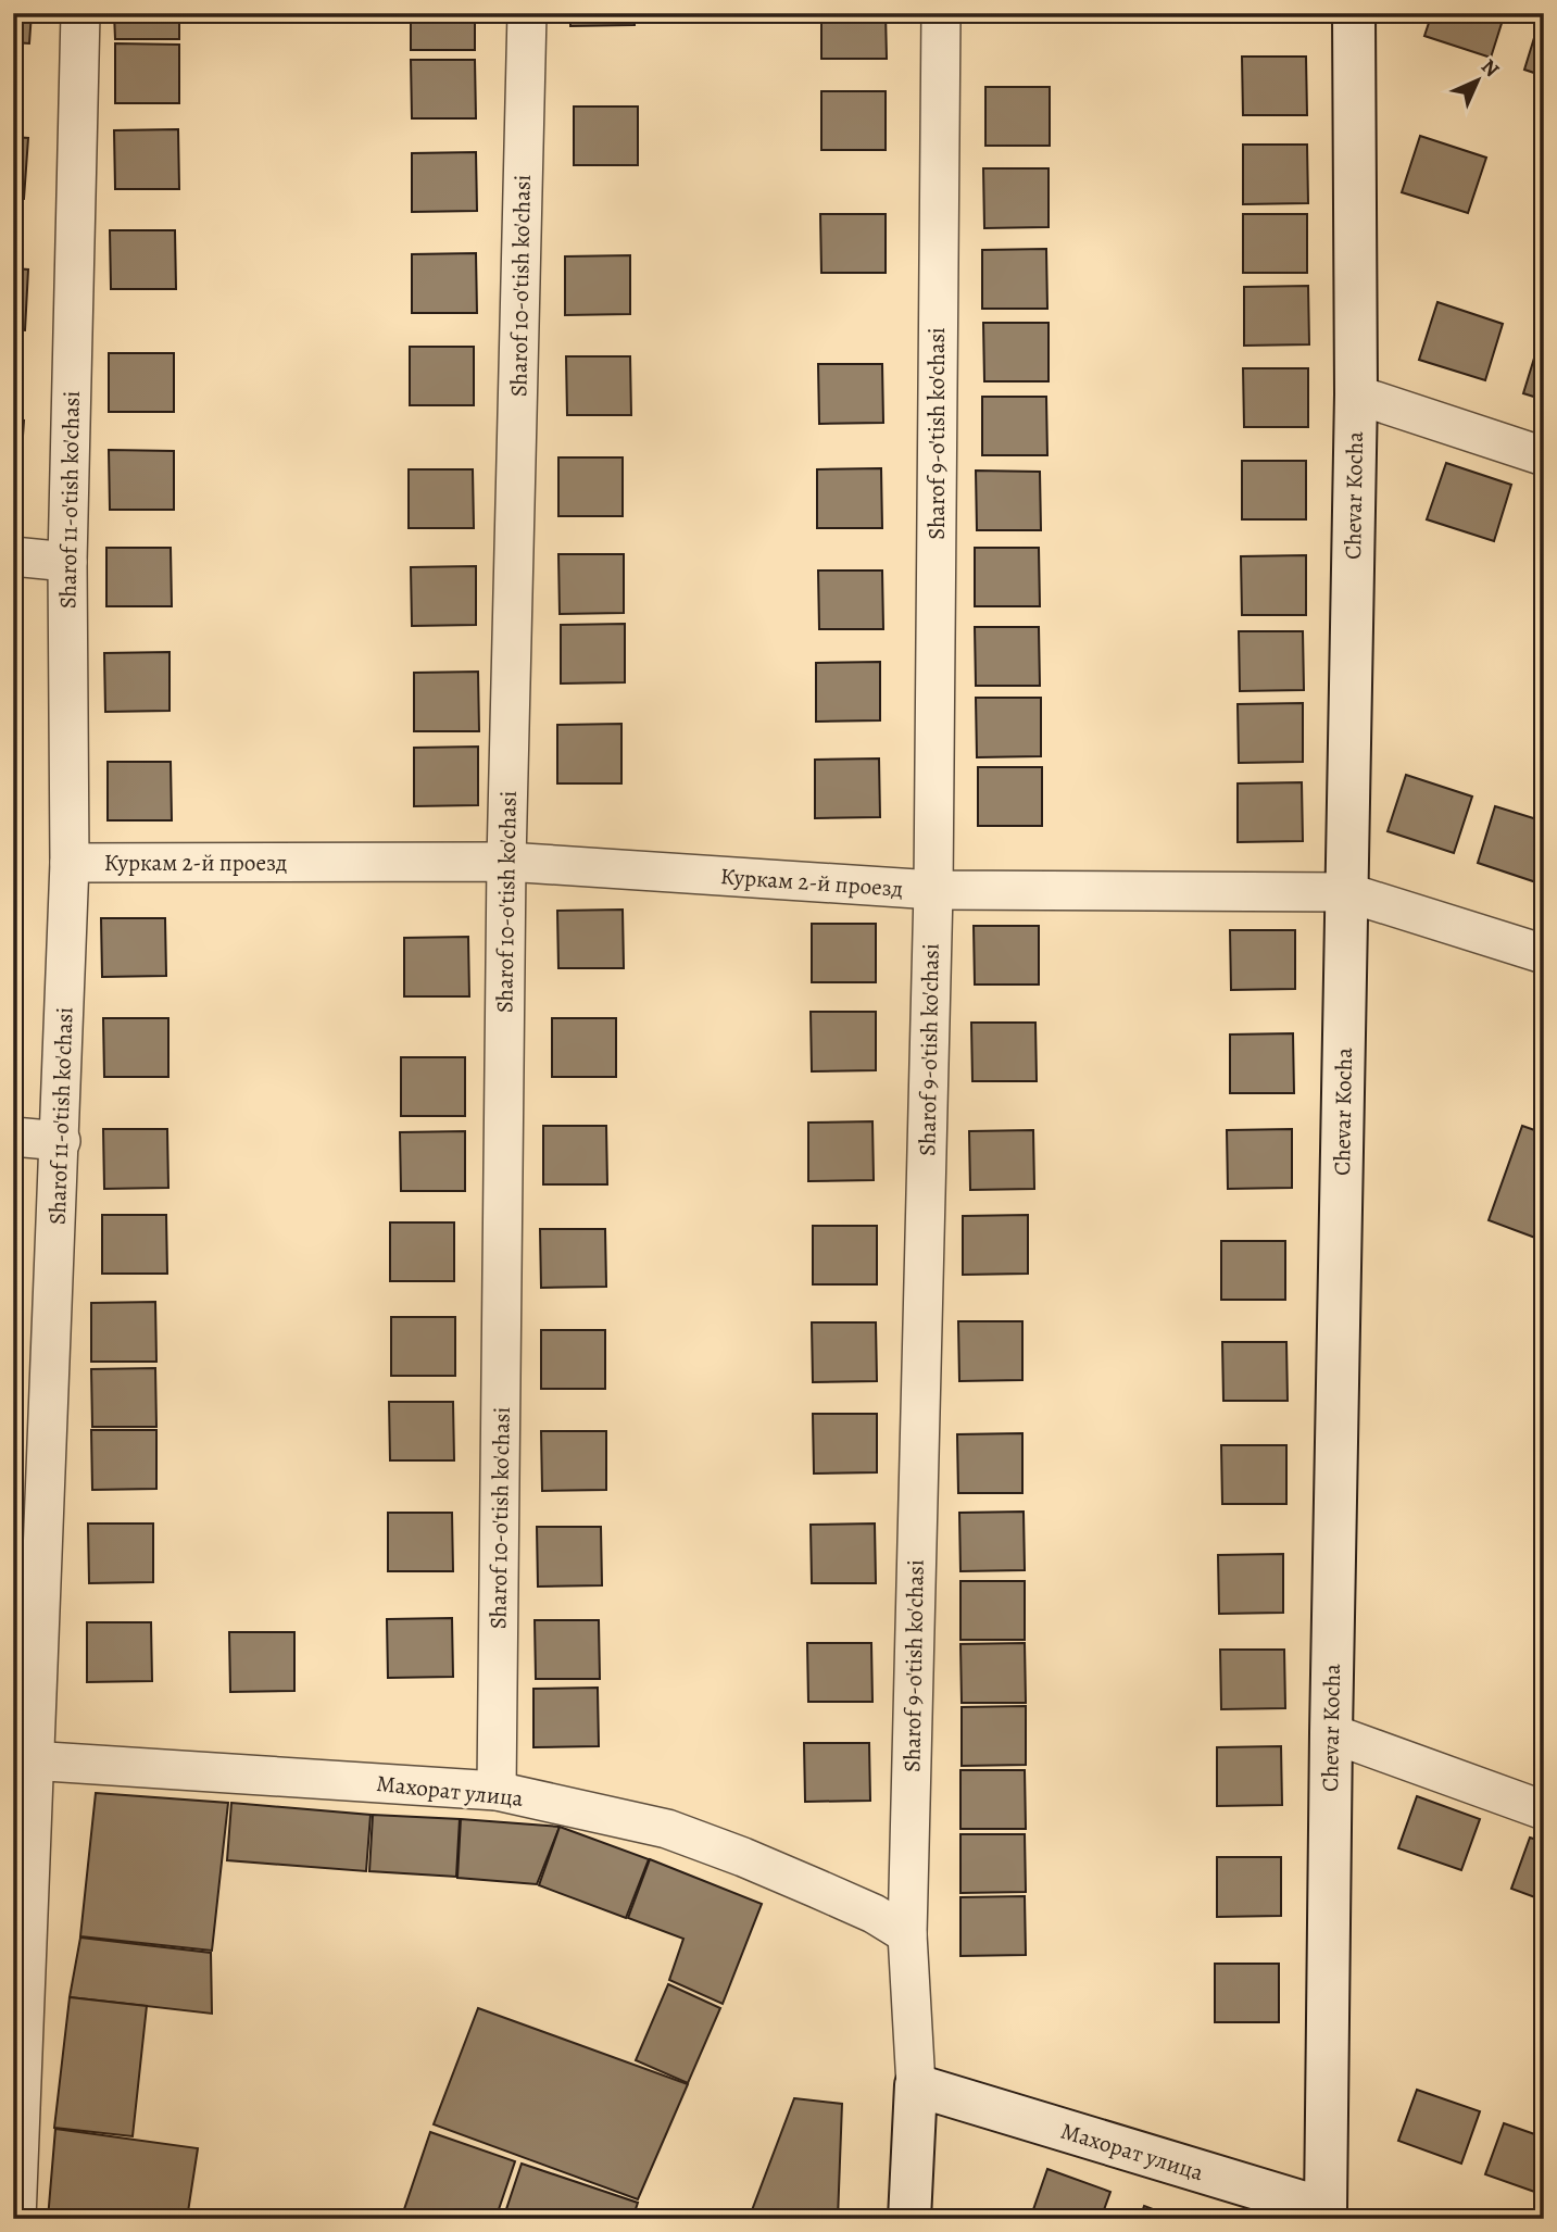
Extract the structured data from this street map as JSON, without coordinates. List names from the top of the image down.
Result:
{
  "streets": {
    "street": [
      "Sharof 10-o'tish ko'chasi",
      "Sharof 9-o'tish ko'chasi",
      "Chevar Kocha",
      "Sharof 11-o'tish ko'chasi",
      "Куркам 2-й проезд",
      "Махорат улица"
    ]
  },
  "crossings": [
    ["Sharof 10-o'tish ko'chasi", "Куркам 2-й проезд"],
    ["Sharof 10-o'tish ko'chasi", "Махорат улица"],
    ["Sharof 9-o'tish ko'chasi", "Куркам 2-й проезд"],
    ["Sharof 9-o'tish ko'chasi", "Махорат улица"],
    ["Chevar Kocha", "Куркам 2-й проезд"],
    ["Chevar Kocha", "Махорат улица"],
    ["Sharof 11-o'tish ko'chasi", "Куркам 2-й проезд"],
    ["Sharof 11-o'tish ko'chasi", "Махорат улица"]
  ],
  "north": "top right"
}
